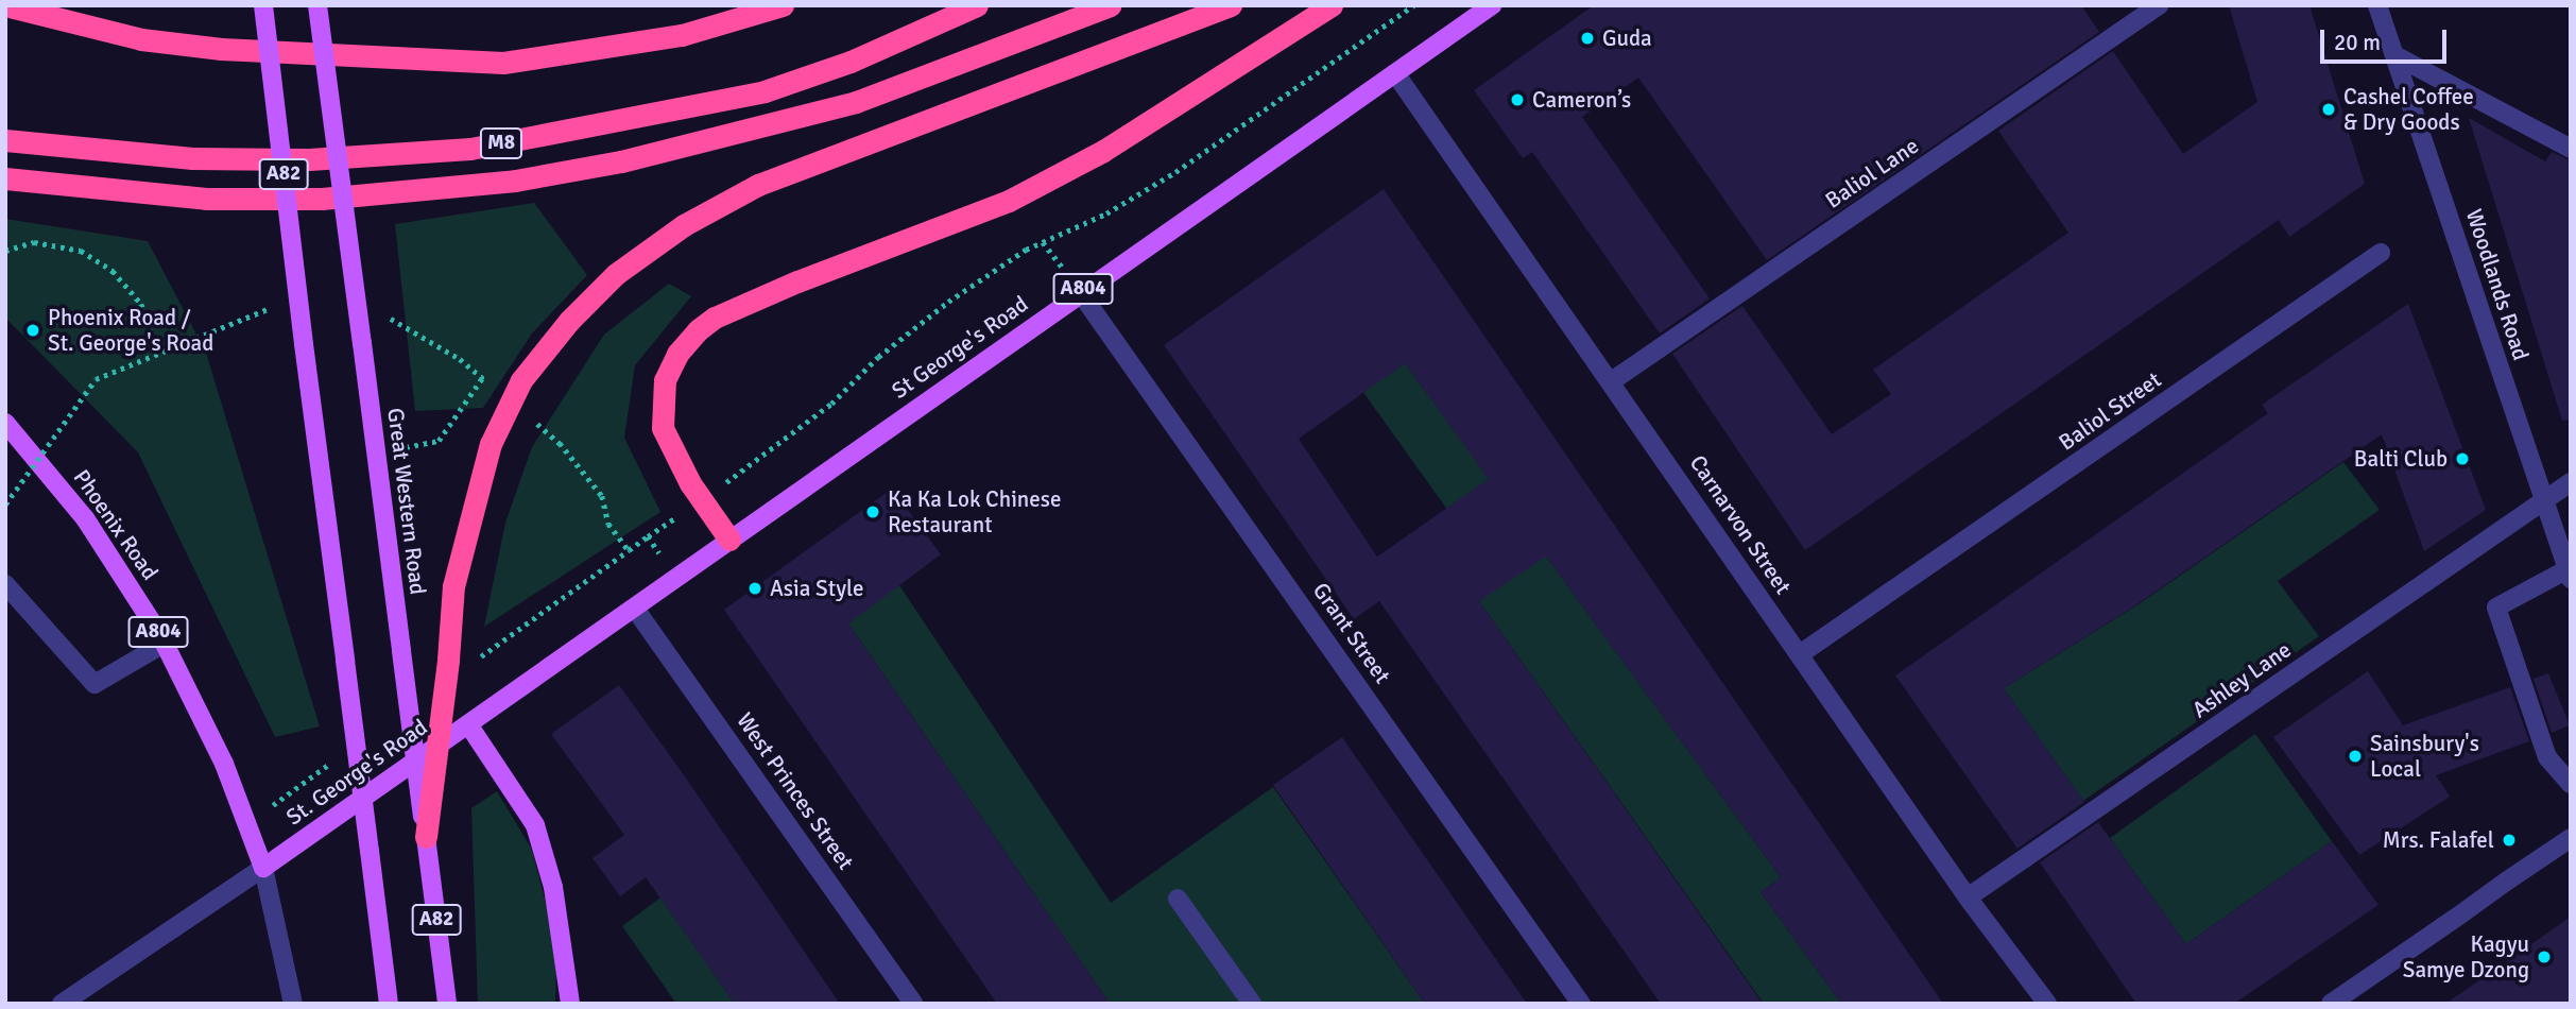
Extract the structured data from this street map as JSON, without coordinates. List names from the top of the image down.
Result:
{
  "streets": {
    "highway": ["M8"],
    "main road": [
      "A82",
      "A804",
      "St George's Road",
      "Great Western Road",
      "Phoenix Road",
      "St. George's Road"
    ],
    "street": [
      "Baliol Lane",
      "Woodlands Road",
      "Baliol Street",
      "Carnarvon Street",
      "Grant Street",
      "Ashley Lane",
      "West Princes Street"
    ]
  },
  "crossings": [
    ["Baliol Lane", "Carnarvon Street"],
    ["Woodlands Road", "Ashley Lane"],
    ["St George's Road", "Carnarvon Street"],
    ["St George's Road", "Grant Street"],
    ["St George's Road", "St. George's Road"],
    ["Baliol Street", "Carnarvon Street"],
    ["Phoenix Road", "St. George's Road"],
    ["Carnarvon Street", "Ashley Lane"],
    ["St. George's Road", "West Princes Street"]
  ],
  "places": [
    "Guda",
    "Cameron’s",
    "Cashel Coffee & Dry Goods",
    "Phoenix Road / St. George's Road",
    "Balti Club",
    "Ka Ka Lok Chinese Restaurant",
    "Asia Style",
    "Sainsbury's Local",
    "Mrs. Falafel",
    "Kagyu Samye Dzong"
  ],
  "scale_bar": "20 m"
}
